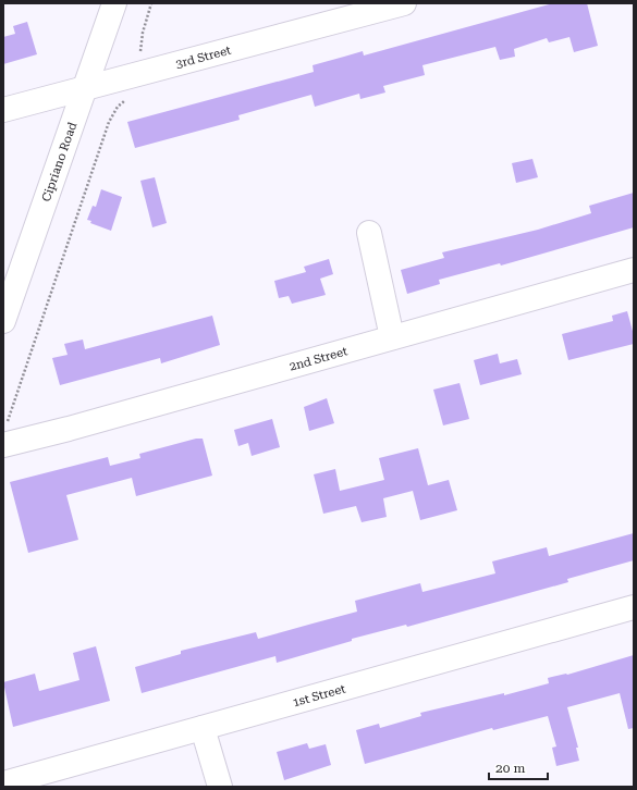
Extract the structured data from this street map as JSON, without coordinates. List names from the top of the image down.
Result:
{
  "streets": {
    "street": [
      "3rd Street",
      "Cipriano Road",
      "2nd Street",
      "1st Street"
    ]
  },
  "crossings": [
    ["3rd Street", "Cipriano Road"]
  ],
  "scale_bar": "20 m"
}
